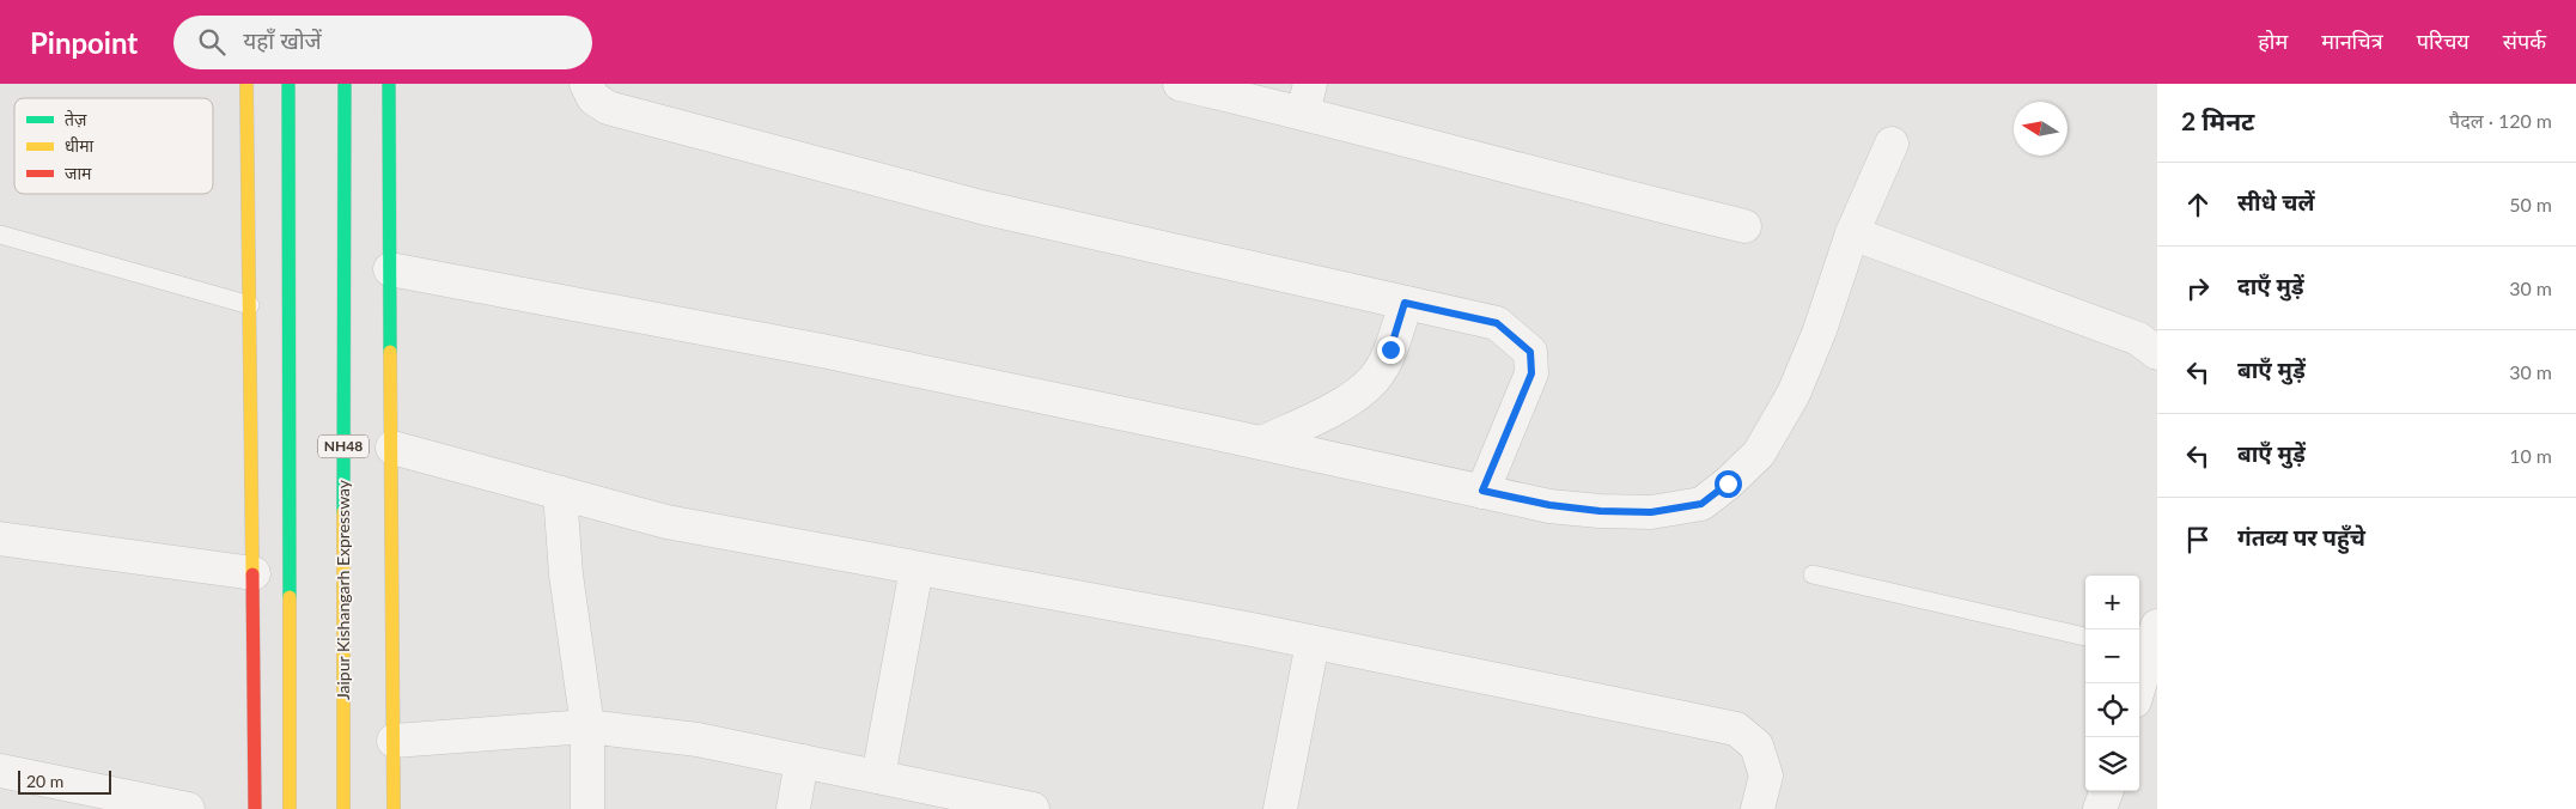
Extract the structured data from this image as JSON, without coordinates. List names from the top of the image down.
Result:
{
  "streets": {
    "main road": ["NH48", "Jaipur Kishangarh Expressway"]
  },
  "legend": ["तेज़", "धीमा", "जाम"],
  "scale_bar": "20 m",
  "north": "left",
  "page": {
    "header": "Pinpoint",
    "search": "यहाँ खोजें",
    "nav": [
      "होम",
      "मानचित्र",
      "परिचय",
      "संपर्क"
    ],
    "heading": ["2 मिनट", "पैदल · 120 m"],
    "list": [
      ["सीधे चलें", "50 m"],
      ["दाएँ मुड़ें", "30 m"],
      ["बाएँ मुड़ें", "30 m"],
      ["बाएँ मुड़ें", "10 m"],
      "गंतव्य पर पहुँचे"
    ],
    "map_buttons": ["+", "−"],
    "scale": "20 m"
  }
}
